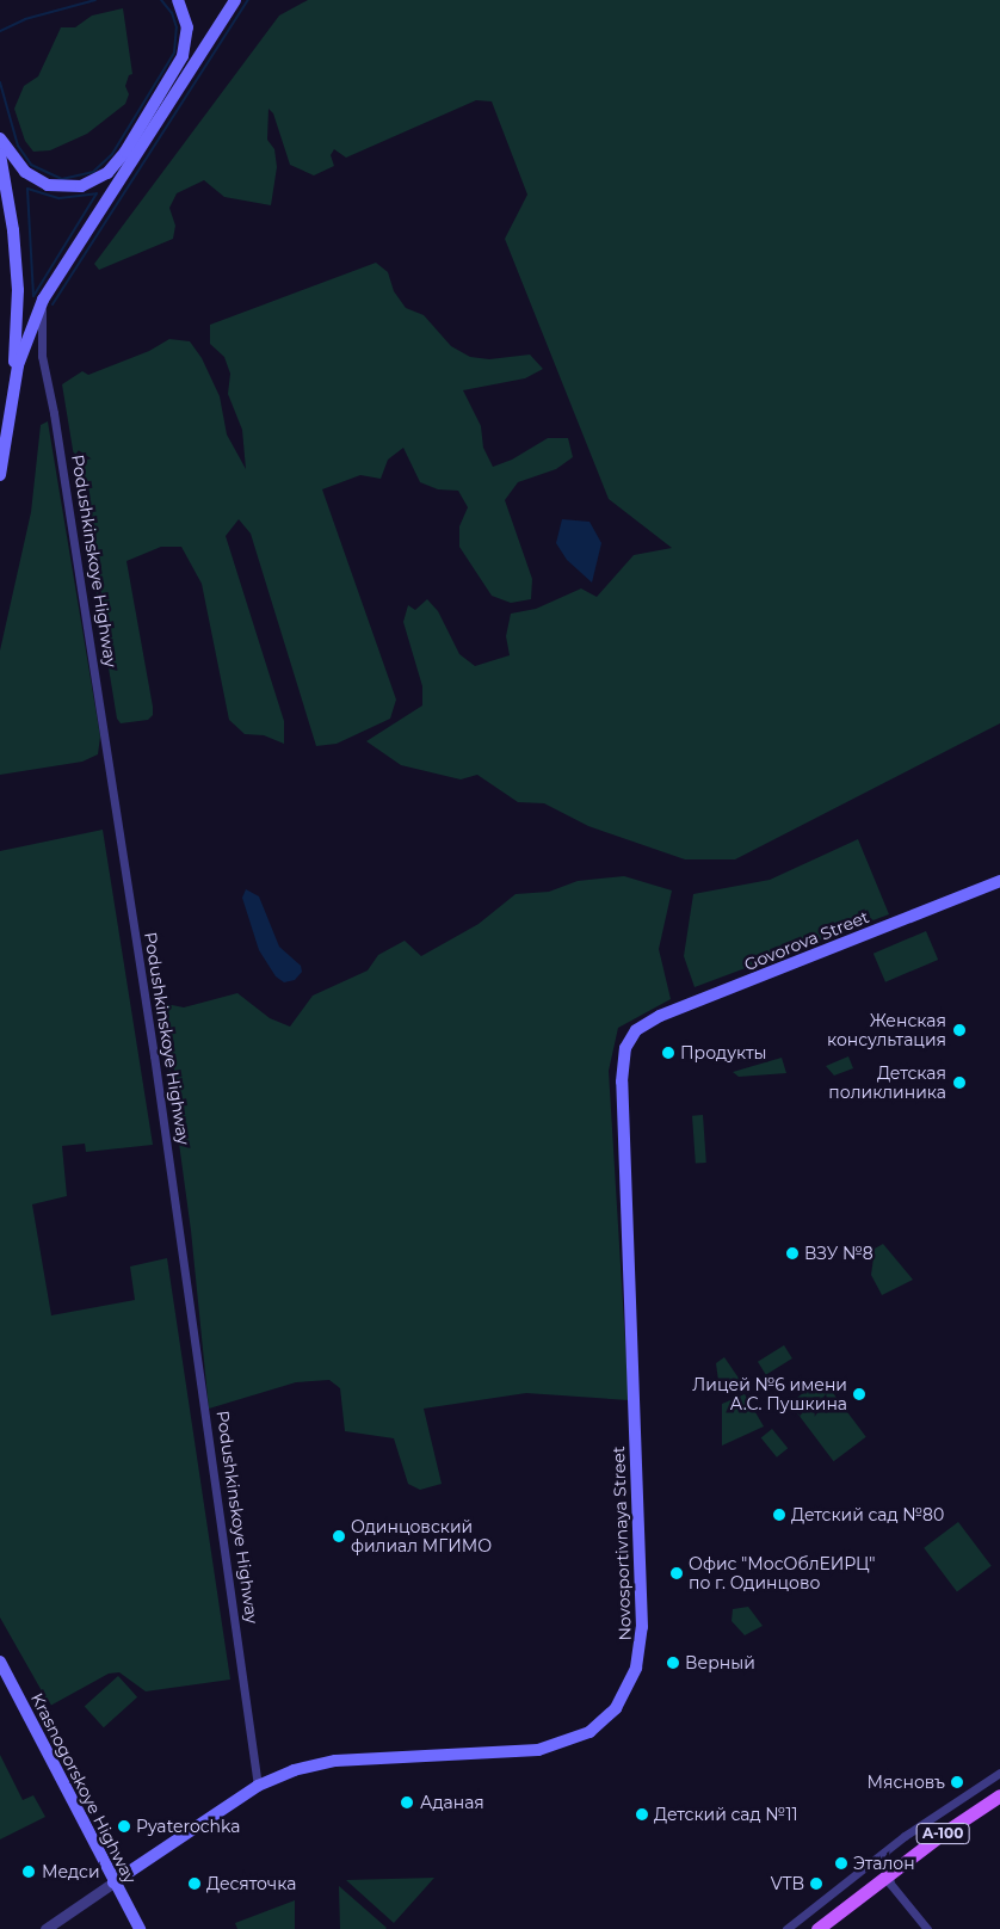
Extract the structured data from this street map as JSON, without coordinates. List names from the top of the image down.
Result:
{
  "streets": {
    "main road": [
      "Govorova Street",
      "Novosportivnaya Street",
      "Krasnogorskoye Highway",
      "А-100"
    ],
    "street": ["Podushkinskoye Highway"]
  },
  "crossings": [
    ["Podushkinskoye Highway", "Novosportivnaya Street"],
    ["Govorova Street", "Novosportivnaya Street"],
    ["Novosportivnaya Street", "Krasnogorskoye Highway"]
  ],
  "places": [
    "Женская консультация",
    "Продукты",
    "Детская поликлиника",
    "ВЗУ №8",
    "Лицей №6 имени А.С. Пушкина",
    "Детский сад №80",
    "Одинцовский филиал МГИМО",
    "Офис \"МосОблЕИРЦ\" по г. Одинцово",
    "Верный",
    "Мясновъ",
    "Аданая",
    "Детский сад №11",
    "Pyaterochka",
    "Эталон",
    "Медси",
    "Десяточка",
    "VTB"
  ]
}
